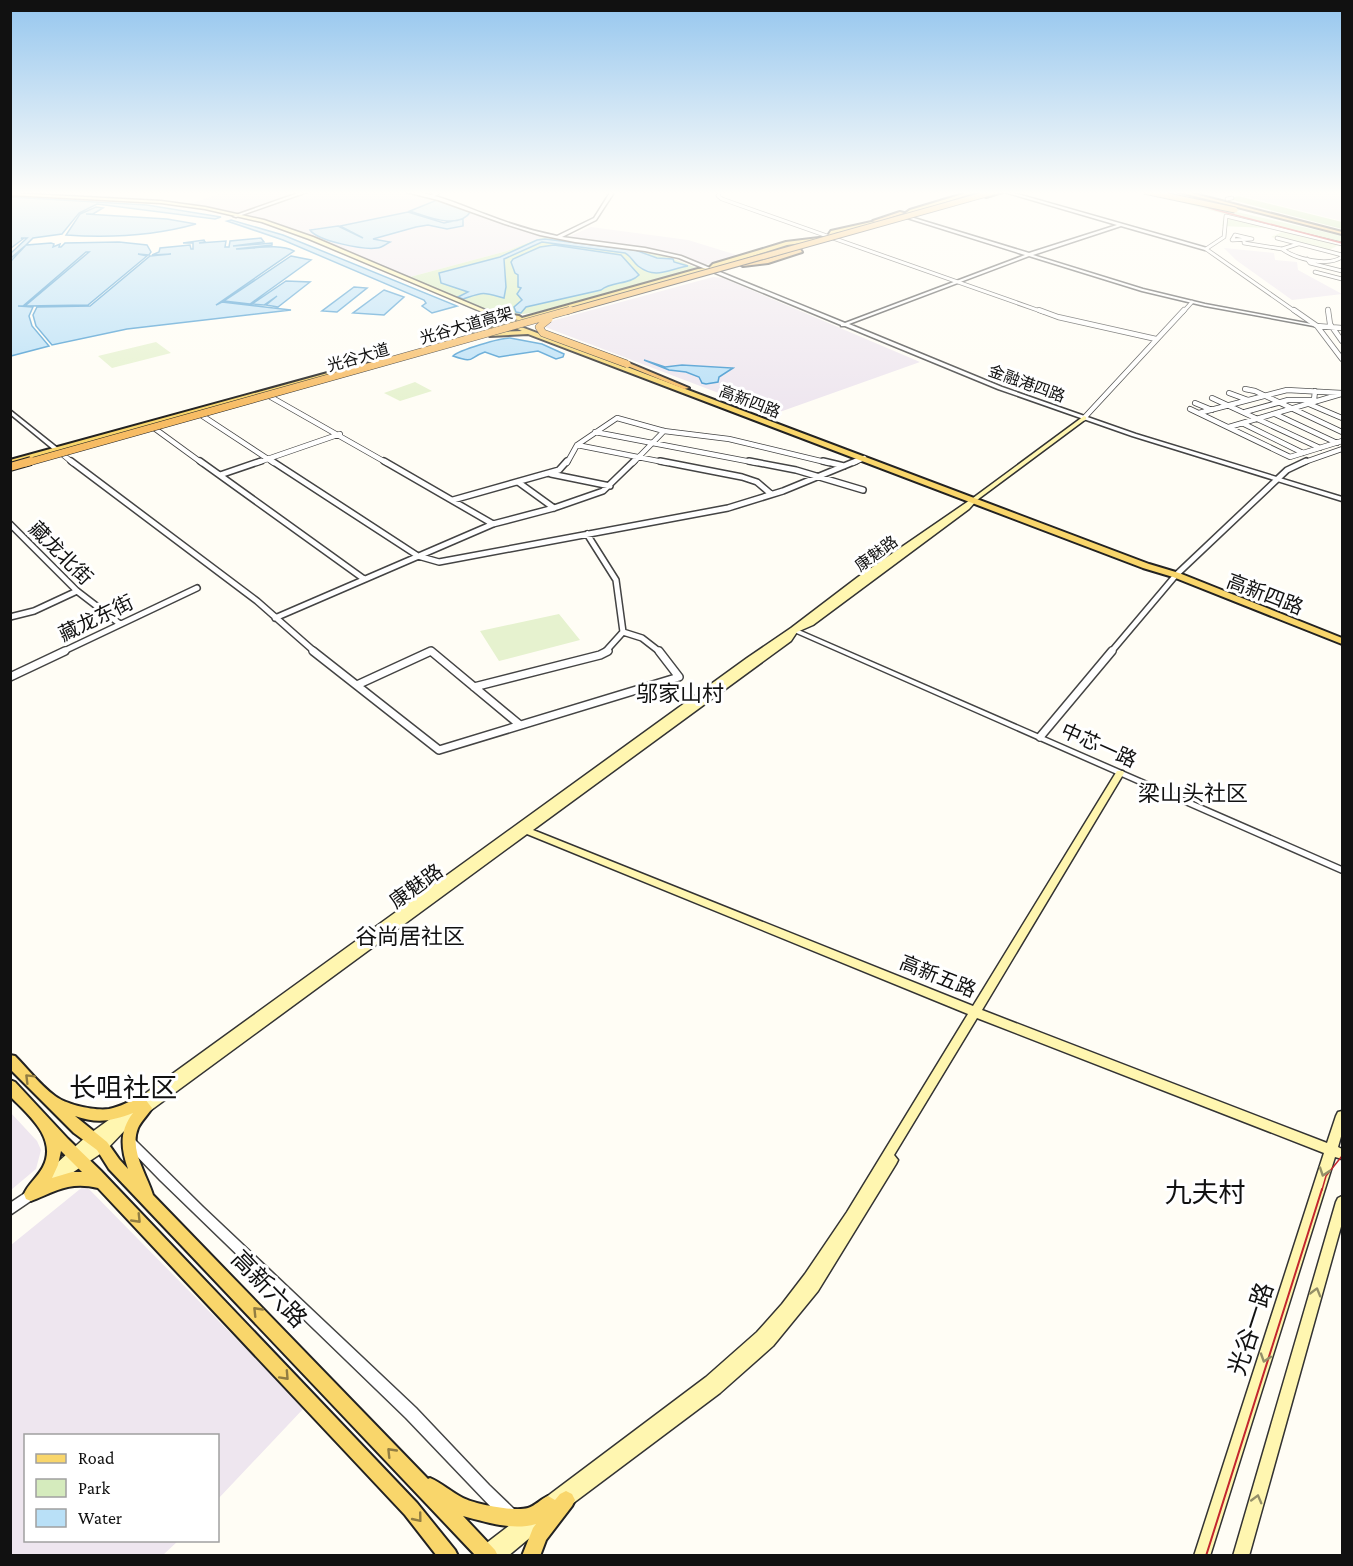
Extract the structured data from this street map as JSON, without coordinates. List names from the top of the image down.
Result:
{
  "streets": {
    "highway": ["光谷大道高架"],
    "main road": [
      "光谷大道",
      "高新四路",
      "康魅路",
      "高新五路",
      "高新六路",
      "光谷一路"
    ],
    "street": [
      "金融港四路",
      "藏龙北街",
      "藏龙东街",
      "中芯一路"
    ]
  },
  "crossings": [
    ["光谷大道高架", "光谷大道"],
    ["光谷大道", "金融港四路"],
    ["光谷大道", "高新四路"],
    ["金融港四路", "康魅路"],
    ["高新四路", "康魅路"],
    ["藏龙北街", "藏龙东街"],
    ["康魅路", "高新五路"],
    ["康魅路", "高新六路"],
    ["高新五路", "光谷一路"]
  ],
  "districts": [
    "邬家山村",
    "梁山头社区",
    "谷尚居社区",
    "长咀社区",
    "九夫村"
  ],
  "legend": ["Road", "Park", "Water"]
}
